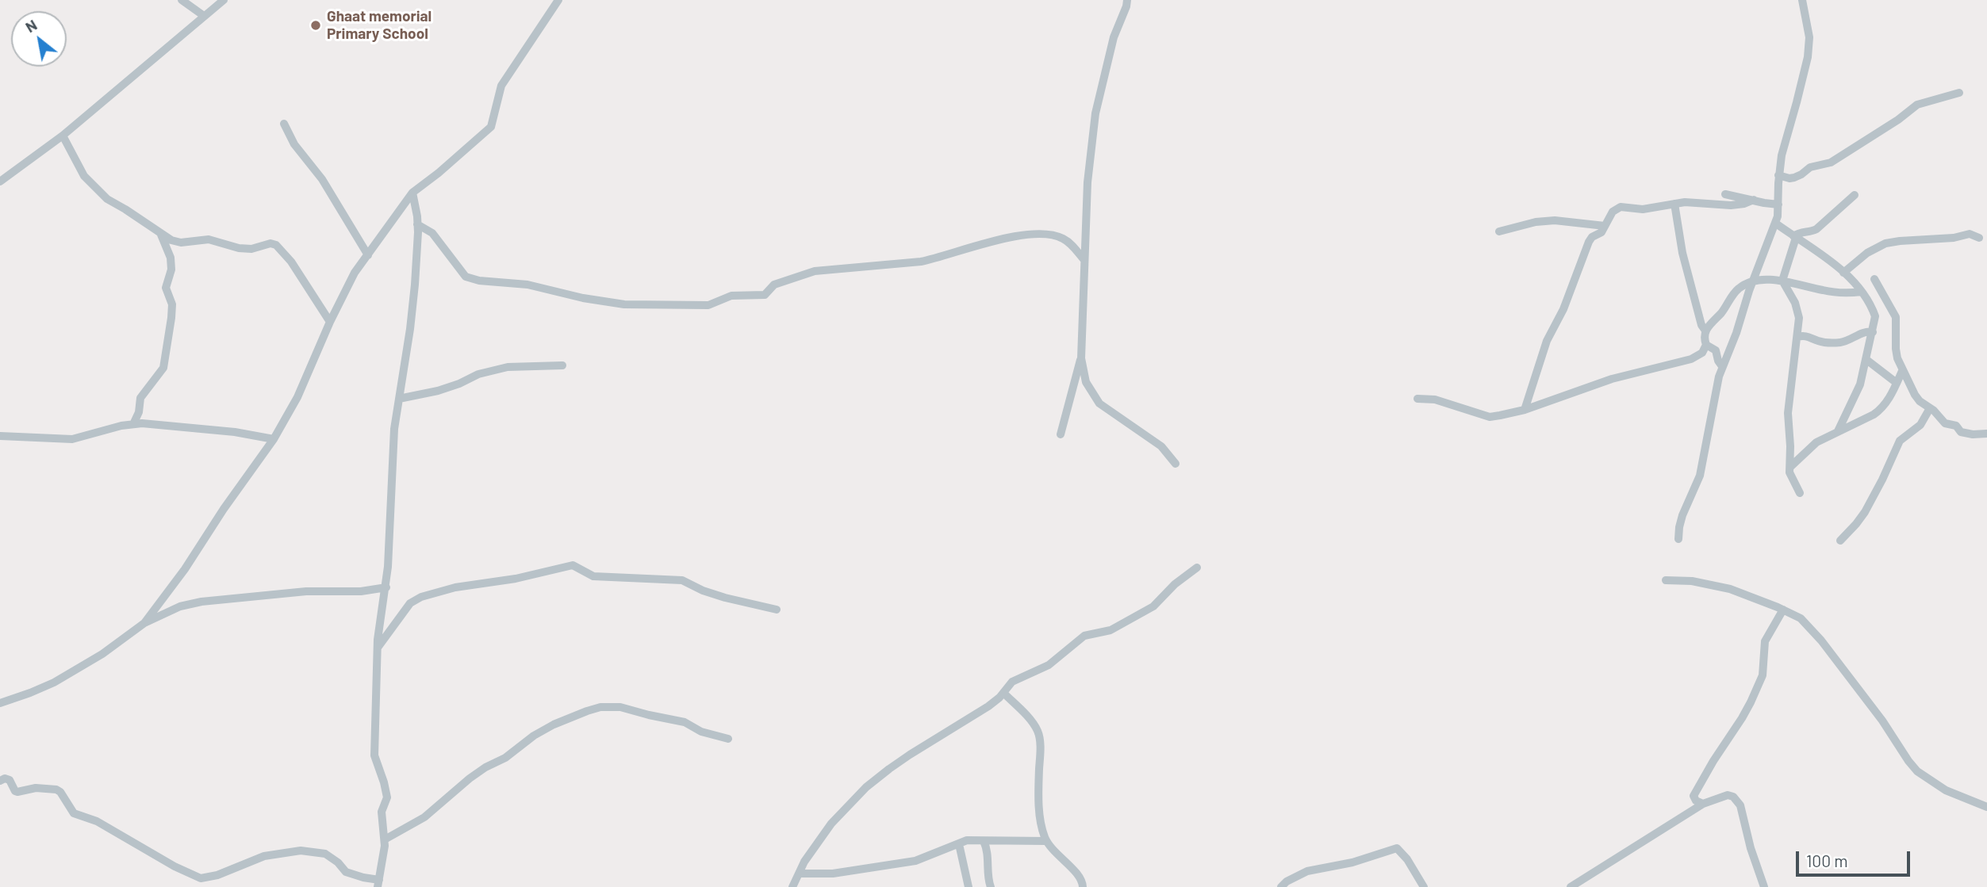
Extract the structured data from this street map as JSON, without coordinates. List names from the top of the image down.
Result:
{
  "places": ["Ghaat memorial Primary School"],
  "scale_bar": "100 m",
  "north": "top left"
}
